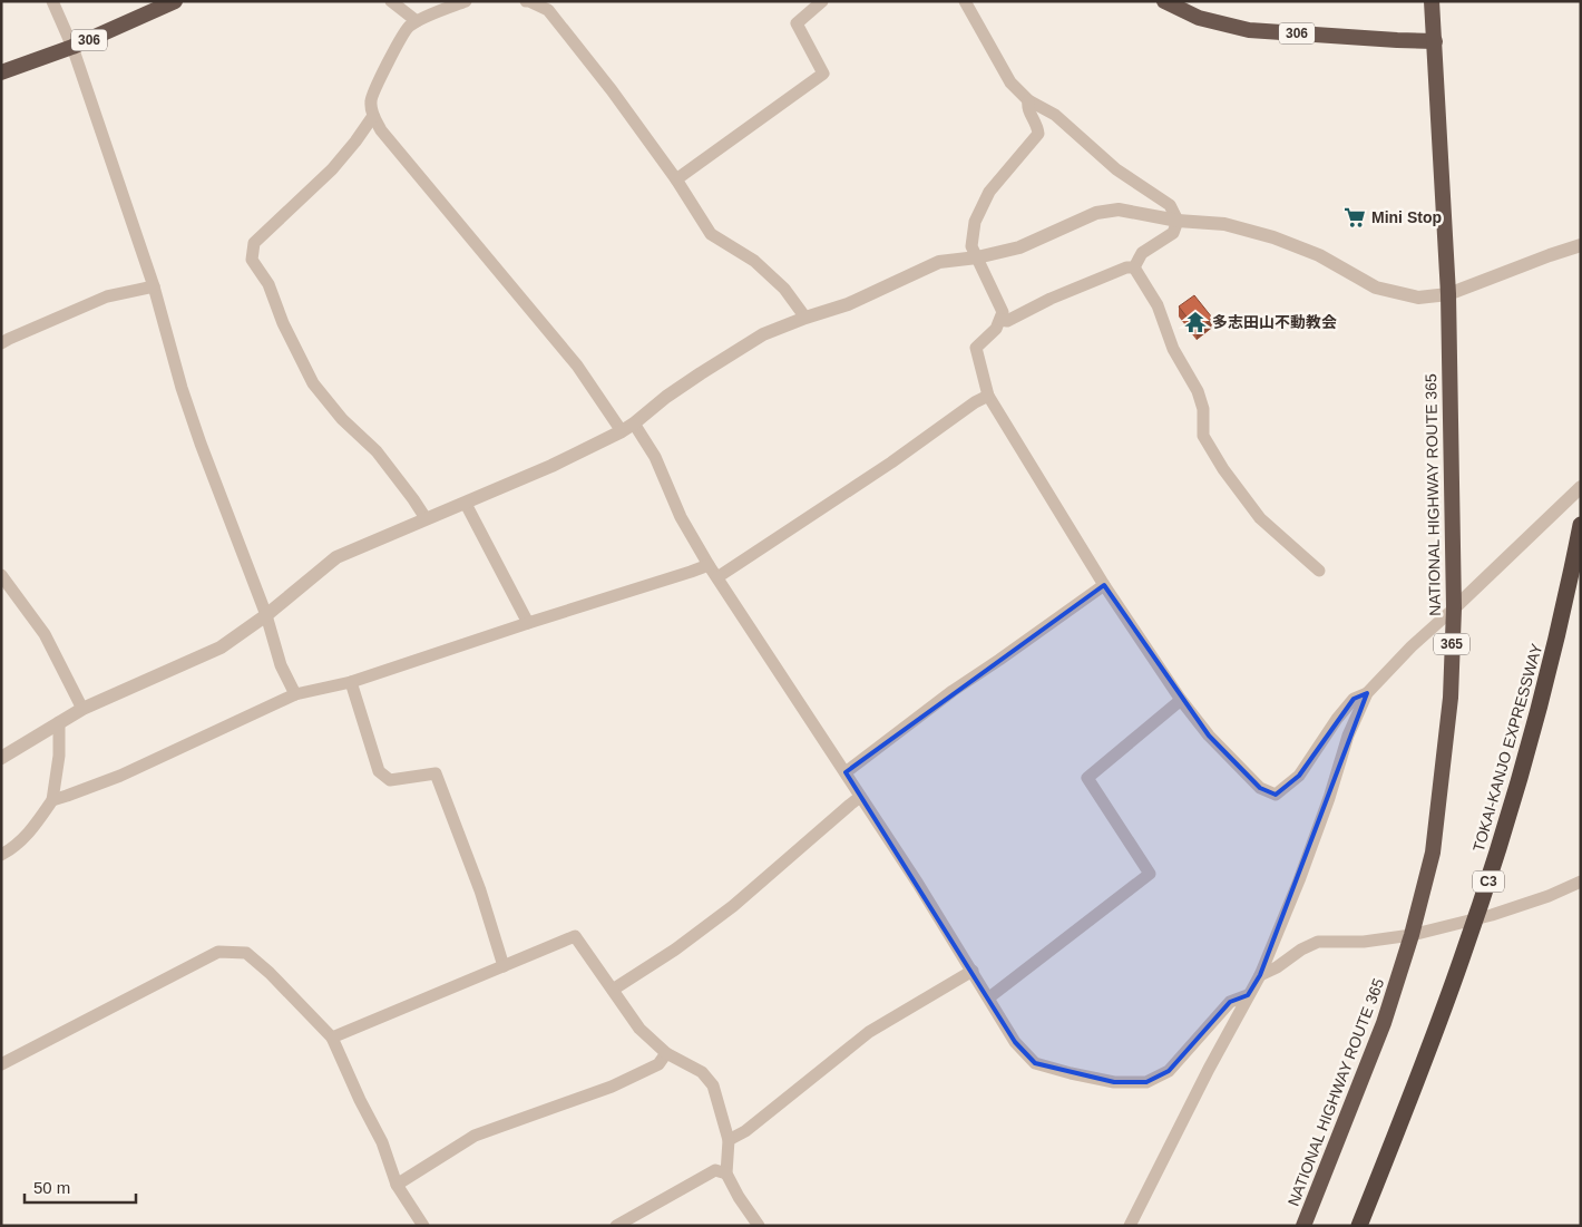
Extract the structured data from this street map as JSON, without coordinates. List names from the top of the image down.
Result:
{
  "streets": {
    "highway": [
      "306",
      "NATIONAL HIGHWAY ROUTE 365",
      "365",
      "TOKAI-KANJO EXPRESSWAY",
      "C3"
    ]
  },
  "crossings": [
    ["306", "NATIONAL HIGHWAY ROUTE 365"]
  ],
  "places": {
    "supermarket": ["Mini Stop"],
    "temple": ["多志田山不動教会"]
  },
  "scale_bar": "50 m"
}
